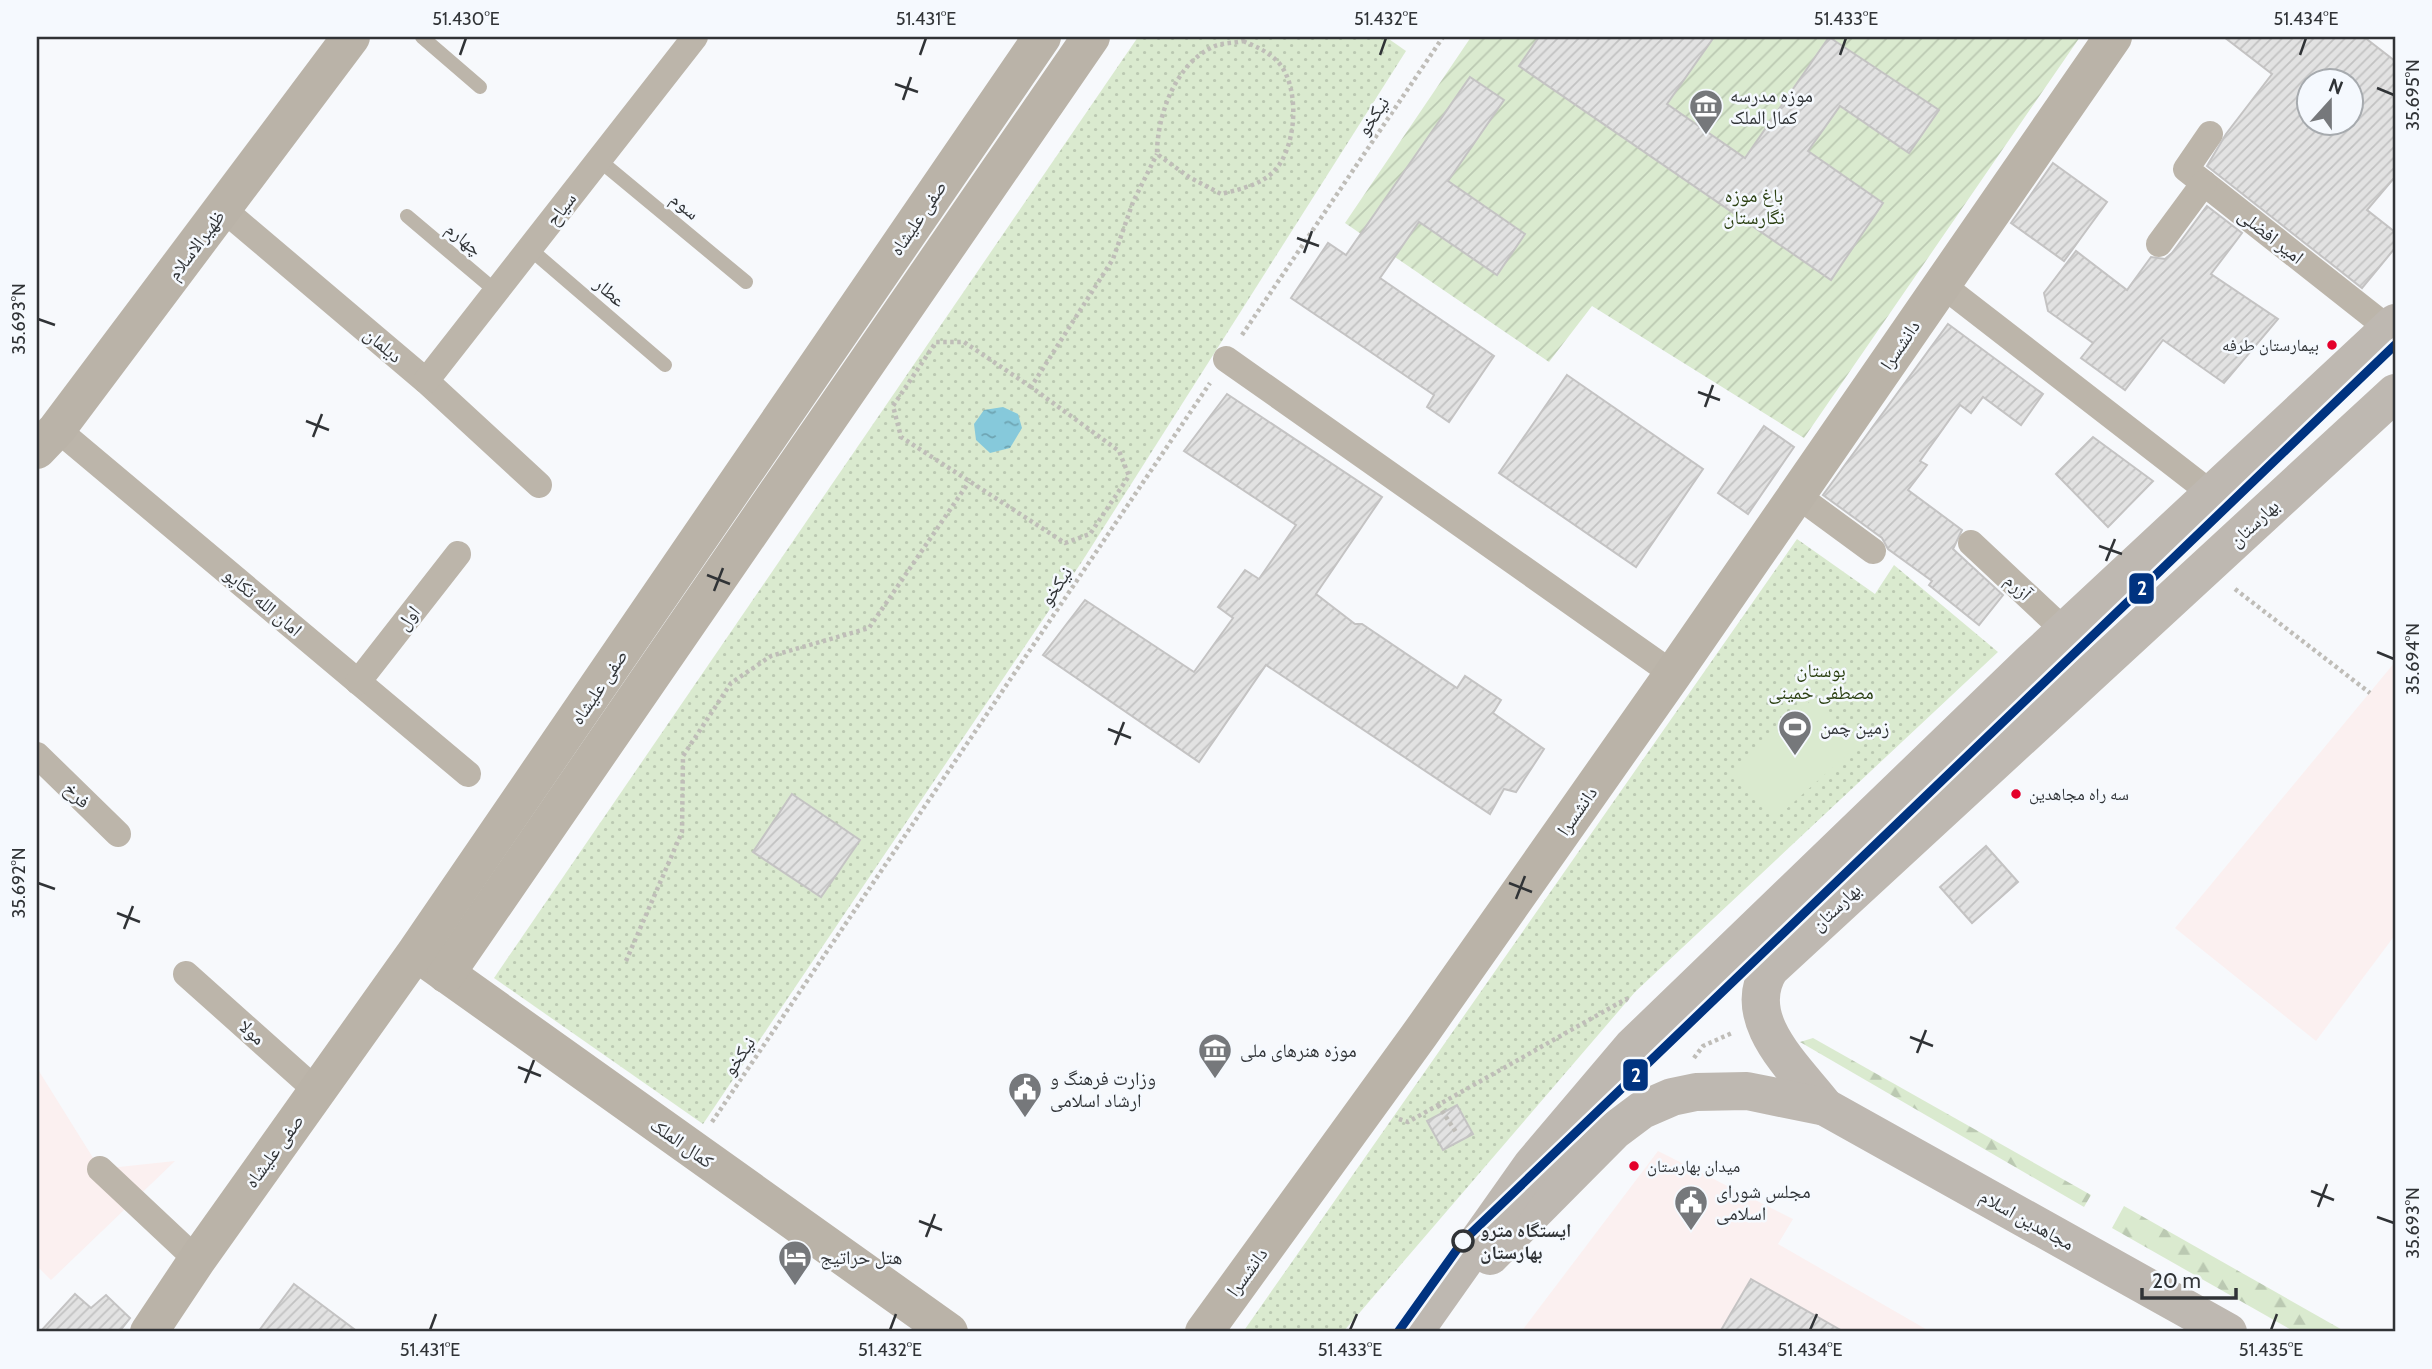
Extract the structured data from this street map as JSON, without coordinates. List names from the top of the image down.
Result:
{
  "streets": {
    "main road": ["بهارستان", "مجاهدین اسلام"],
    "street": [
      "سیاح",
      "صفی علیشاه",
      "امیر افضلی",
      "ظهیرالاسلام",
      "دیلمان",
      "دانشسرا",
      "آزرم",
      "امان الله تکاپو",
      "اول",
      "فرخ",
      "مولا",
      "کمال الملک"
    ],
    "lane": ["سوم", "چهارم", "عطار"],
    "path": ["نیکخو"]
  },
  "crossings": [
    ["نیکخو", "کمال الملک"],
    ["سوم", "سیاح"],
    ["سیاح", "چهارم"],
    ["سیاح", "عطار"],
    ["سیاح", "دیلمان"],
    ["صفی علیشاه", "مولا"],
    ["صفی علیشاه", "کمال الملک"],
    ["امیر افضلی", "بهارستان"],
    ["ظهیرالاسلام", "دیلمان"],
    ["ظهیرالاسلام", "امان الله تکاپو"],
    ["بهارستان", "آزرم"],
    ["بهارستان", "مجاهدین اسلام"],
    ["امان الله تکاپو", "اول"]
  ],
  "parks": ["باغ موزه نگارستان", "بوستان مصطفی خمینی"],
  "places": {
    "museum": ["موزه مدرسه کمال‌الملک", "موزه هنرهای ملی"],
    "other": [
      "بیمارستان طرفه",
      "سه راه مجاهدین",
      "میدان بهارستان",
      "ایستگاه مترو بهارستان"
    ],
    "sports": ["زمین چمن"],
    "public building": ["وزارت فرهنگ و ارشاد اسلامی", "مجلس شورای اسلامی"],
    "hotel": ["هتل حراتیج"]
  },
  "lines": ["transit line 2"],
  "scale_bar": "20 m",
  "north": "top",
  "coordinates": [
    "51.430°E",
    "51.431°E",
    "51.432°E",
    "51.433°E",
    "51.434°E",
    "35.695°N",
    "35.693°N",
    "35.694°N",
    "35.692°N",
    "51.435°E"
  ]
}
